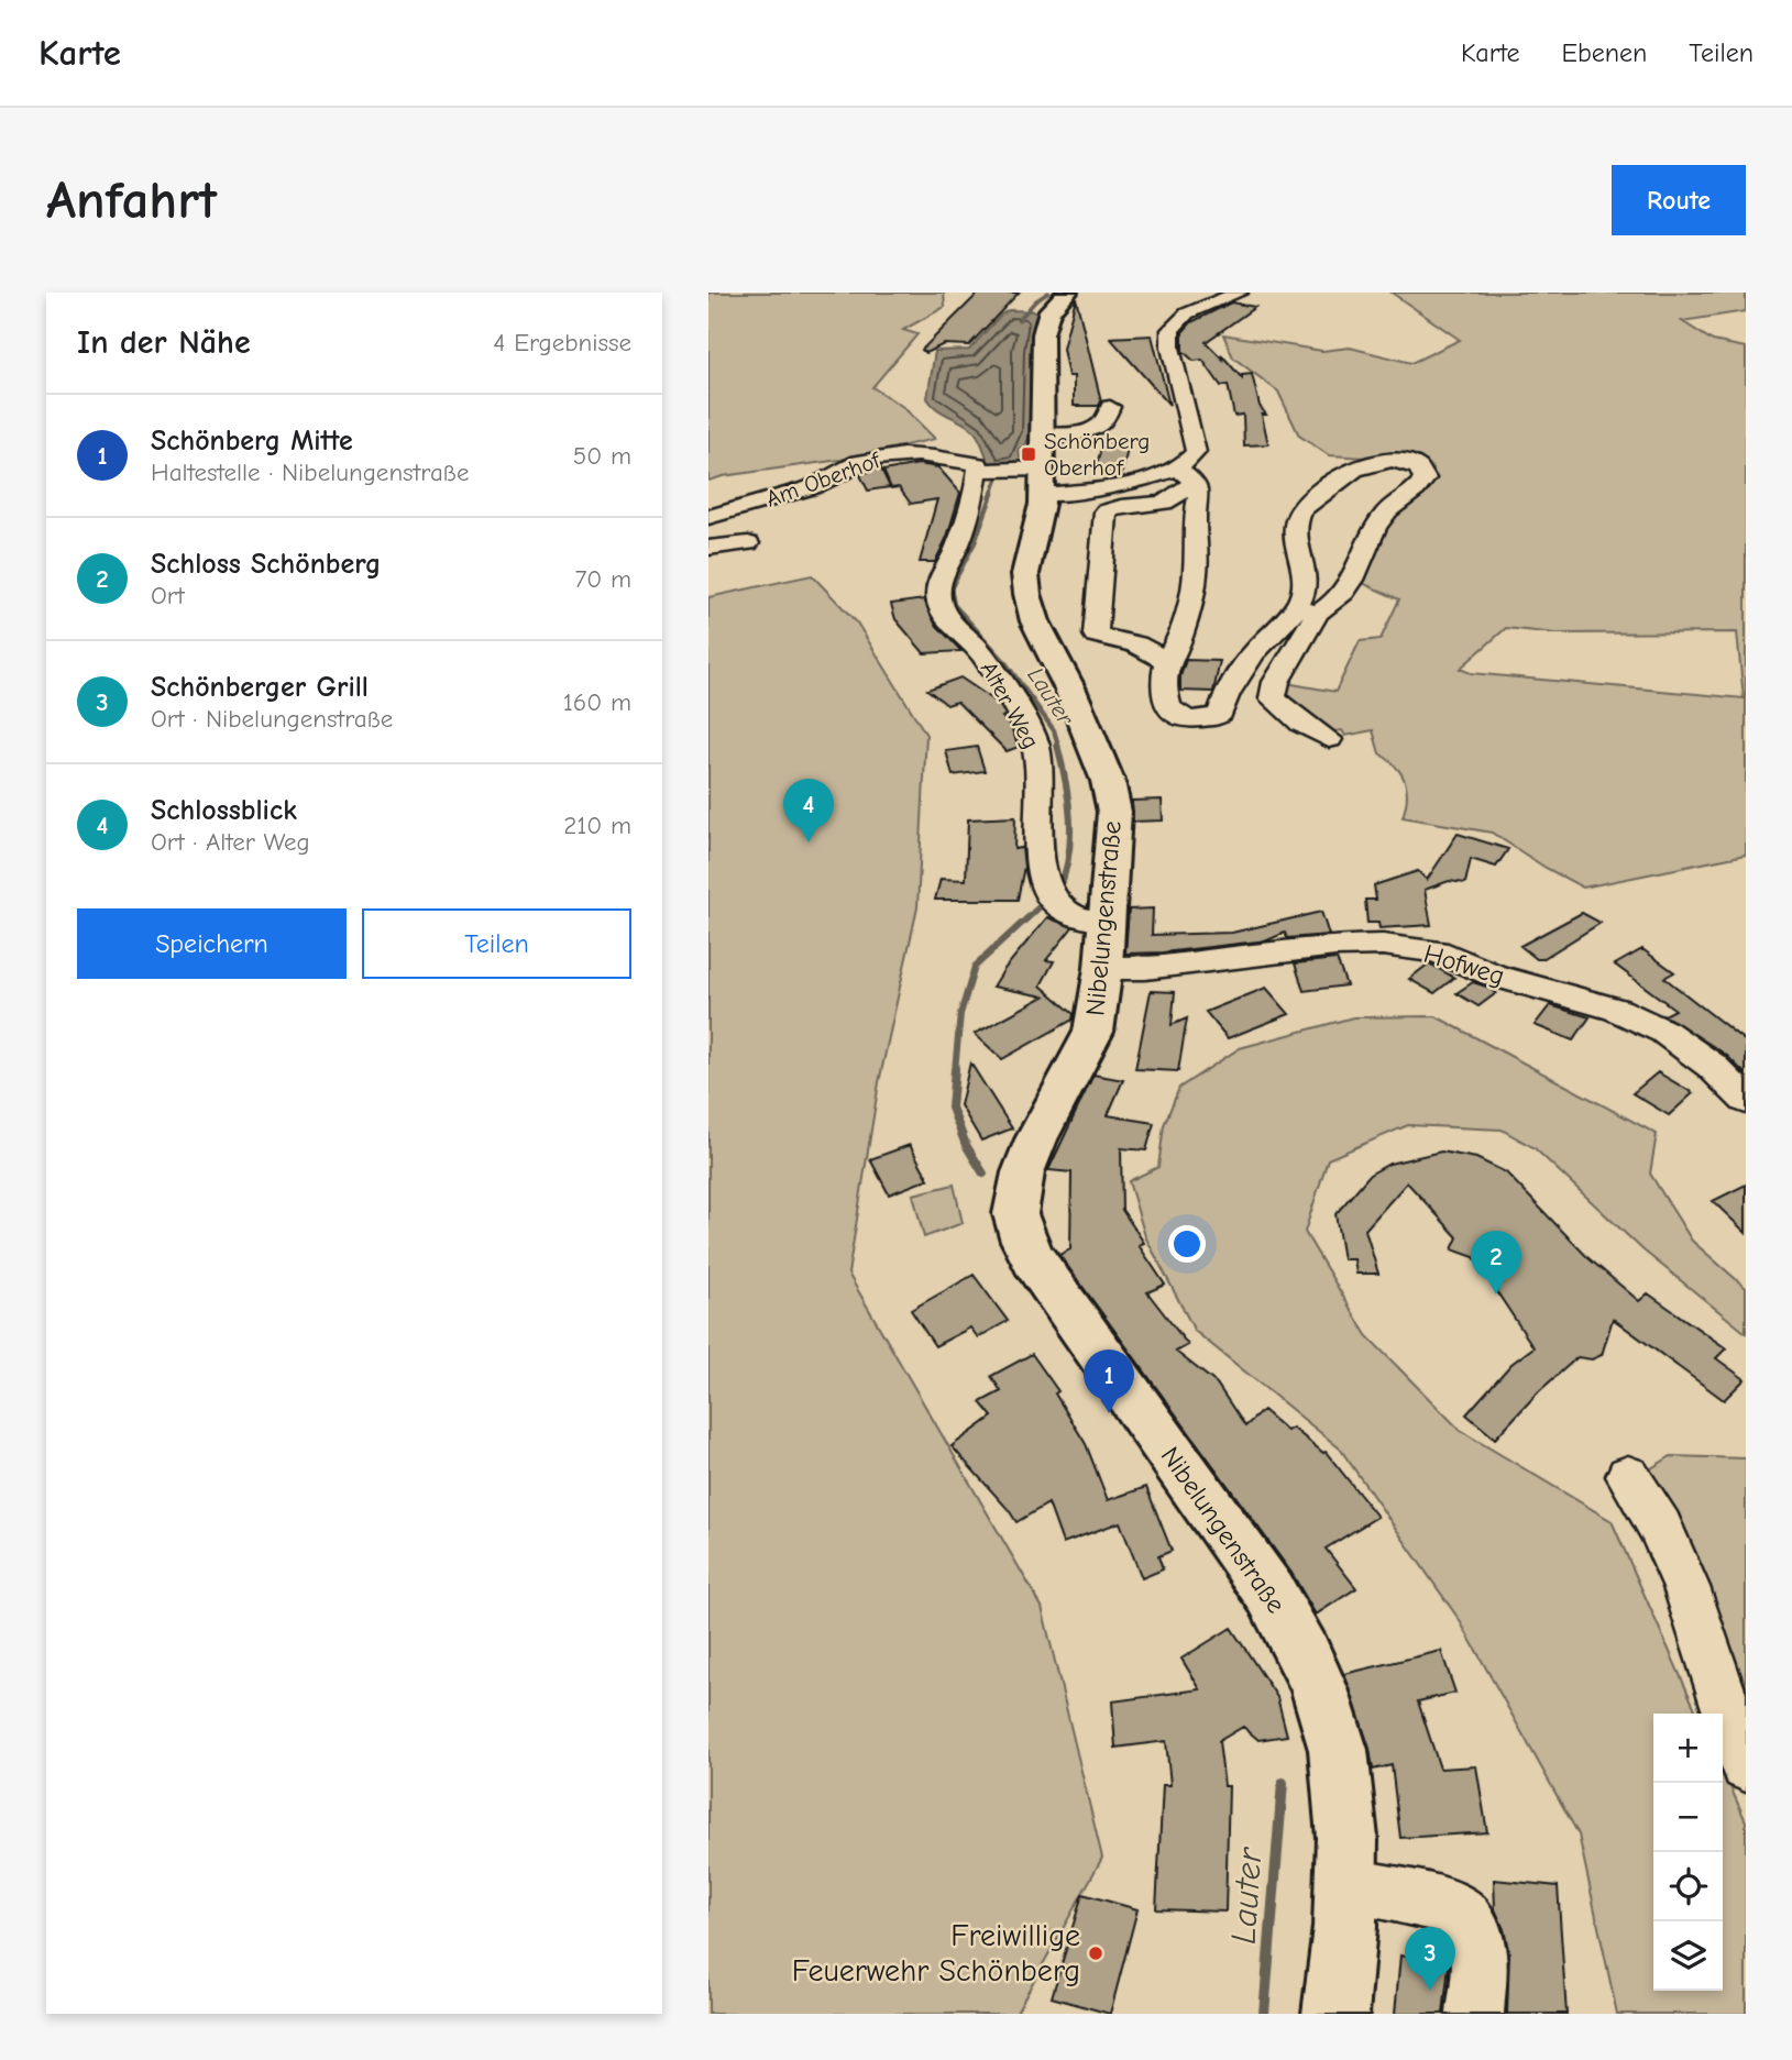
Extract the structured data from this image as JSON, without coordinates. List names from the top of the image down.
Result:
{
  "streets": {
    "main road": ["Nibelungenstraße"],
    "street": ["Am Oberhof", "Alter Weg", "Hofweg"]
  },
  "crossings": [
    ["Am Oberhof", "Alter Weg"],
    ["Alter Weg", "Nibelungenstraße"],
    ["Alter Weg", "Hofweg"],
    ["Nibelungenstraße", "Hofweg"]
  ],
  "water": ["Lauter"],
  "places": {
    "transit": ["Schönberg Oberhof"],
    "other": ["Freiwillige Feuerwehr Schönberg"]
  },
  "page": {
    "header": "Karte",
    "nav": ["Karte", "Ebenen", "Teilen"],
    "buttons": [
      "Route",
      ["Speichern", "Teilen"]
    ],
    "title": "Anfahrt",
    "heading": ["In der Nähe", "4 Ergebnisse"],
    "list": [
      {
        "mark": "1",
        "name": "Schönberg Mitte",
        "note": "Haltestelle · Nibelungenstraße",
        "value": "50 m"
      },
      {
        "mark": "2",
        "name": "Schloss Schönberg",
        "note": "Ort",
        "value": "70 m"
      },
      {
        "mark": "3",
        "name": "Schönberger Grill",
        "note": "Ort · Nibelungenstraße",
        "value": "160 m"
      },
      {
        "mark": "4",
        "name": "Schlossblick",
        "note": "Ort · Alter Weg",
        "value": "210 m"
      }
    ],
    "pins": [
      "4",
      "2",
      "1",
      "3"
    ],
    "map_buttons": ["+", "−"]
  }
}
